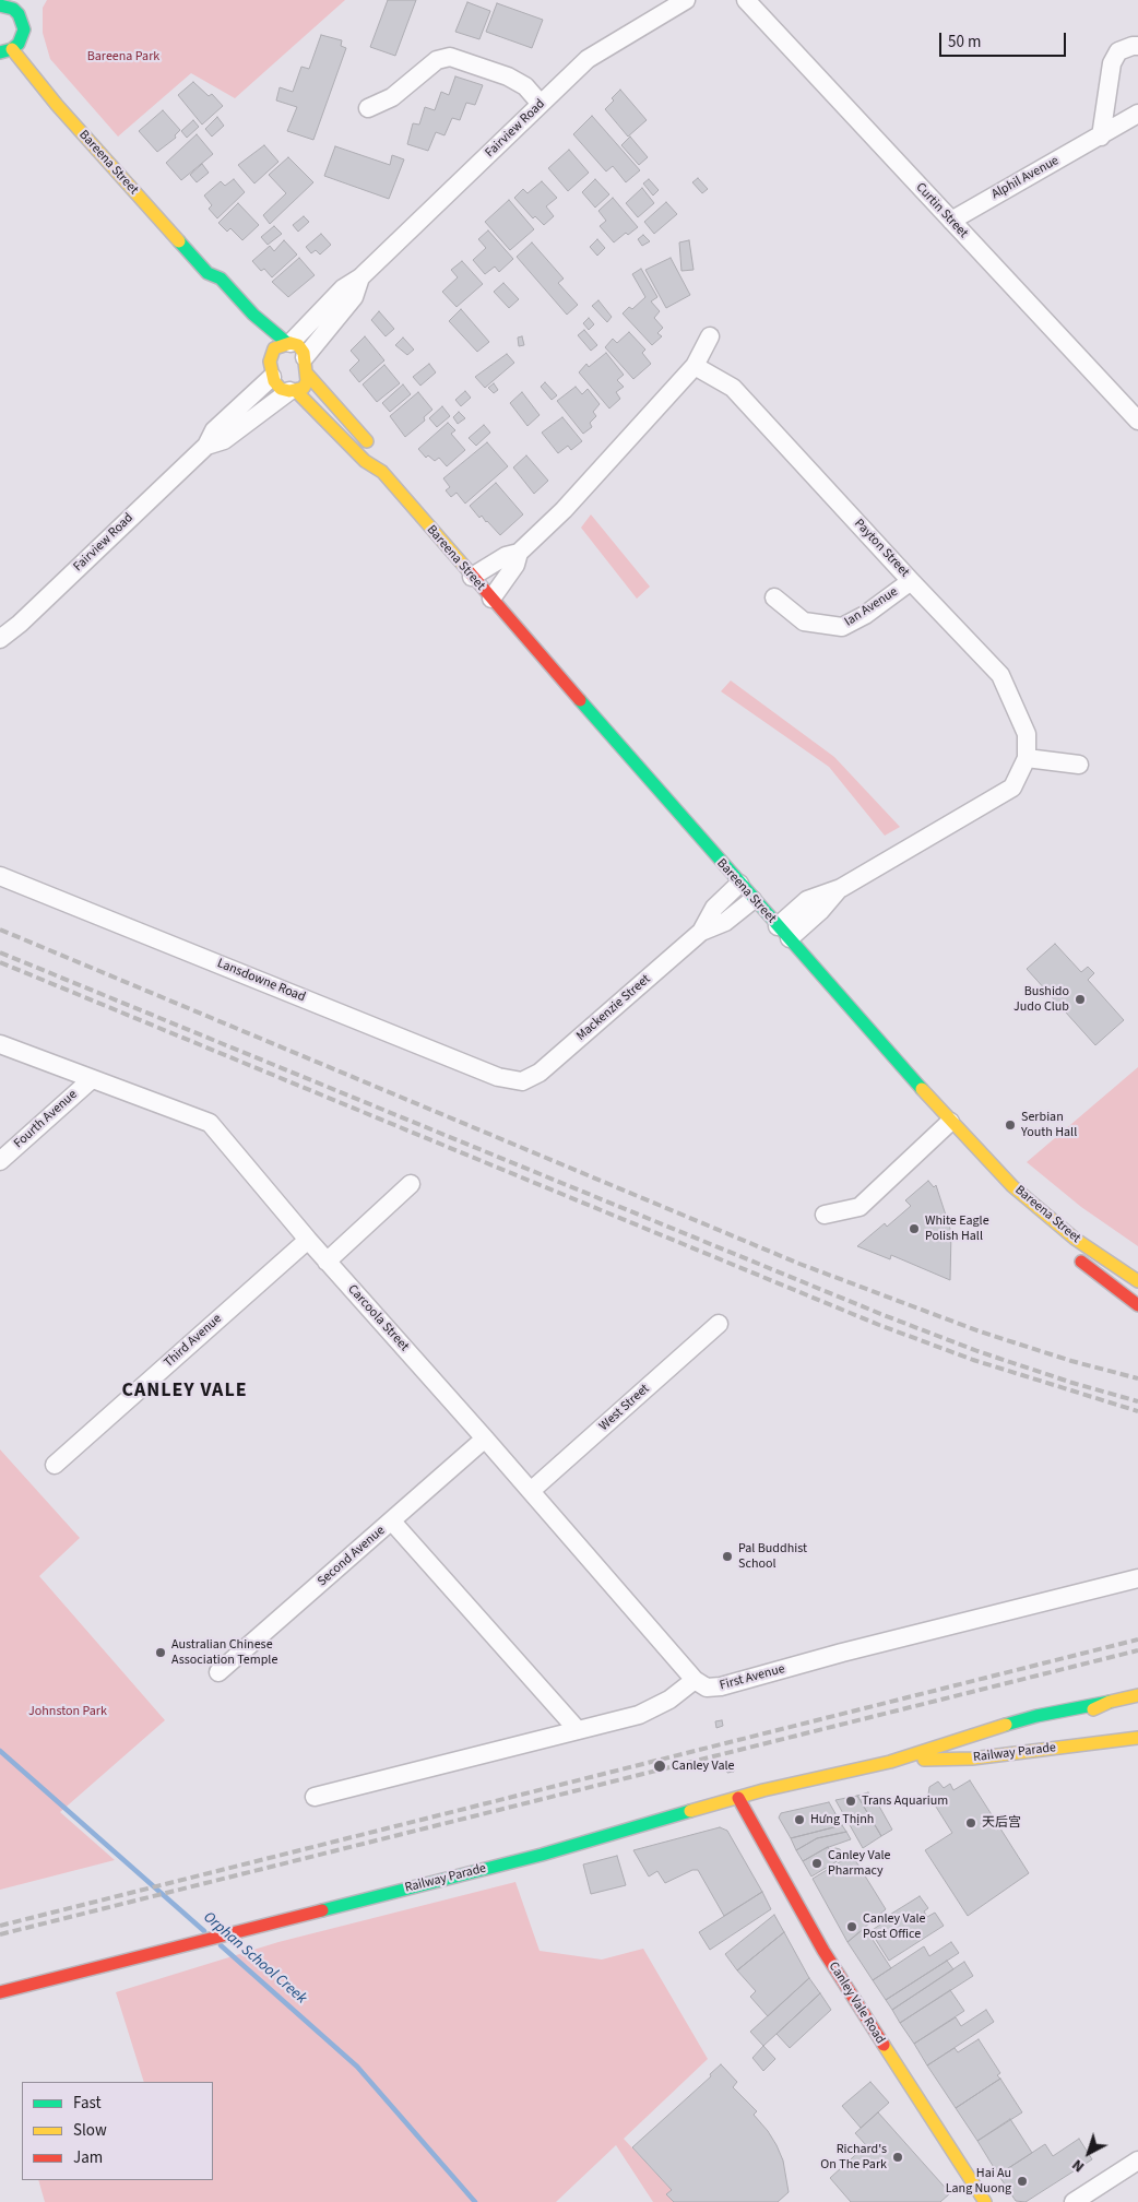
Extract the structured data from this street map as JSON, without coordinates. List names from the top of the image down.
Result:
{
  "streets": {
    "main road": ["Bareena Street", "Railway Parade", "Canley Vale Road"],
    "street": [
      "Fairview Road",
      "Alphil Avenue",
      "Curtin Street",
      "Payton Street",
      "Ian Avenue",
      "Lansdowne Road",
      "Mackenzie Street",
      "Fourth Avenue",
      "Carcoola Street",
      "Third Avenue",
      "West Street",
      "Second Avenue",
      "First Avenue"
    ]
  },
  "crossings": [
    ["Fairview Road", "Bareena Street"],
    ["Bareena Street", "Payton Street"],
    ["Bareena Street", "Mackenzie Street"],
    ["Alphil Avenue", "Curtin Street"],
    ["Payton Street", "Ian Avenue"],
    ["Lansdowne Road", "Mackenzie Street"],
    ["Fourth Avenue", "Carcoola Street"],
    ["Carcoola Street", "Third Avenue"],
    ["Carcoola Street", "West Street"],
    ["Carcoola Street", "Second Avenue"],
    ["Carcoola Street", "First Avenue"],
    ["Railway Parade", "Canley Vale Road"]
  ],
  "districts": ["CANLEY VALE"],
  "water": ["Orphan School Creek"],
  "parks": ["Bareena Park", "Johnston Park"],
  "places": [
    "Bushido Judo Club",
    "Serbian Youth Hall",
    "White Eagle Polish Hall",
    "Pal Buddhist School",
    "Australian Chinese Association Temple",
    "Canley Vale",
    "Trans Aquarium",
    "Hưng Thịnh",
    "天后宫",
    "Canley Vale Pharmacy",
    "Canley Vale Post Office",
    "Richard's On The Park",
    "Hai Au Lang Nuong"
  ],
  "legend": ["Fast", "Slow", "Jam"],
  "scale_bar": "50 m",
  "north": "bottom left"
}
